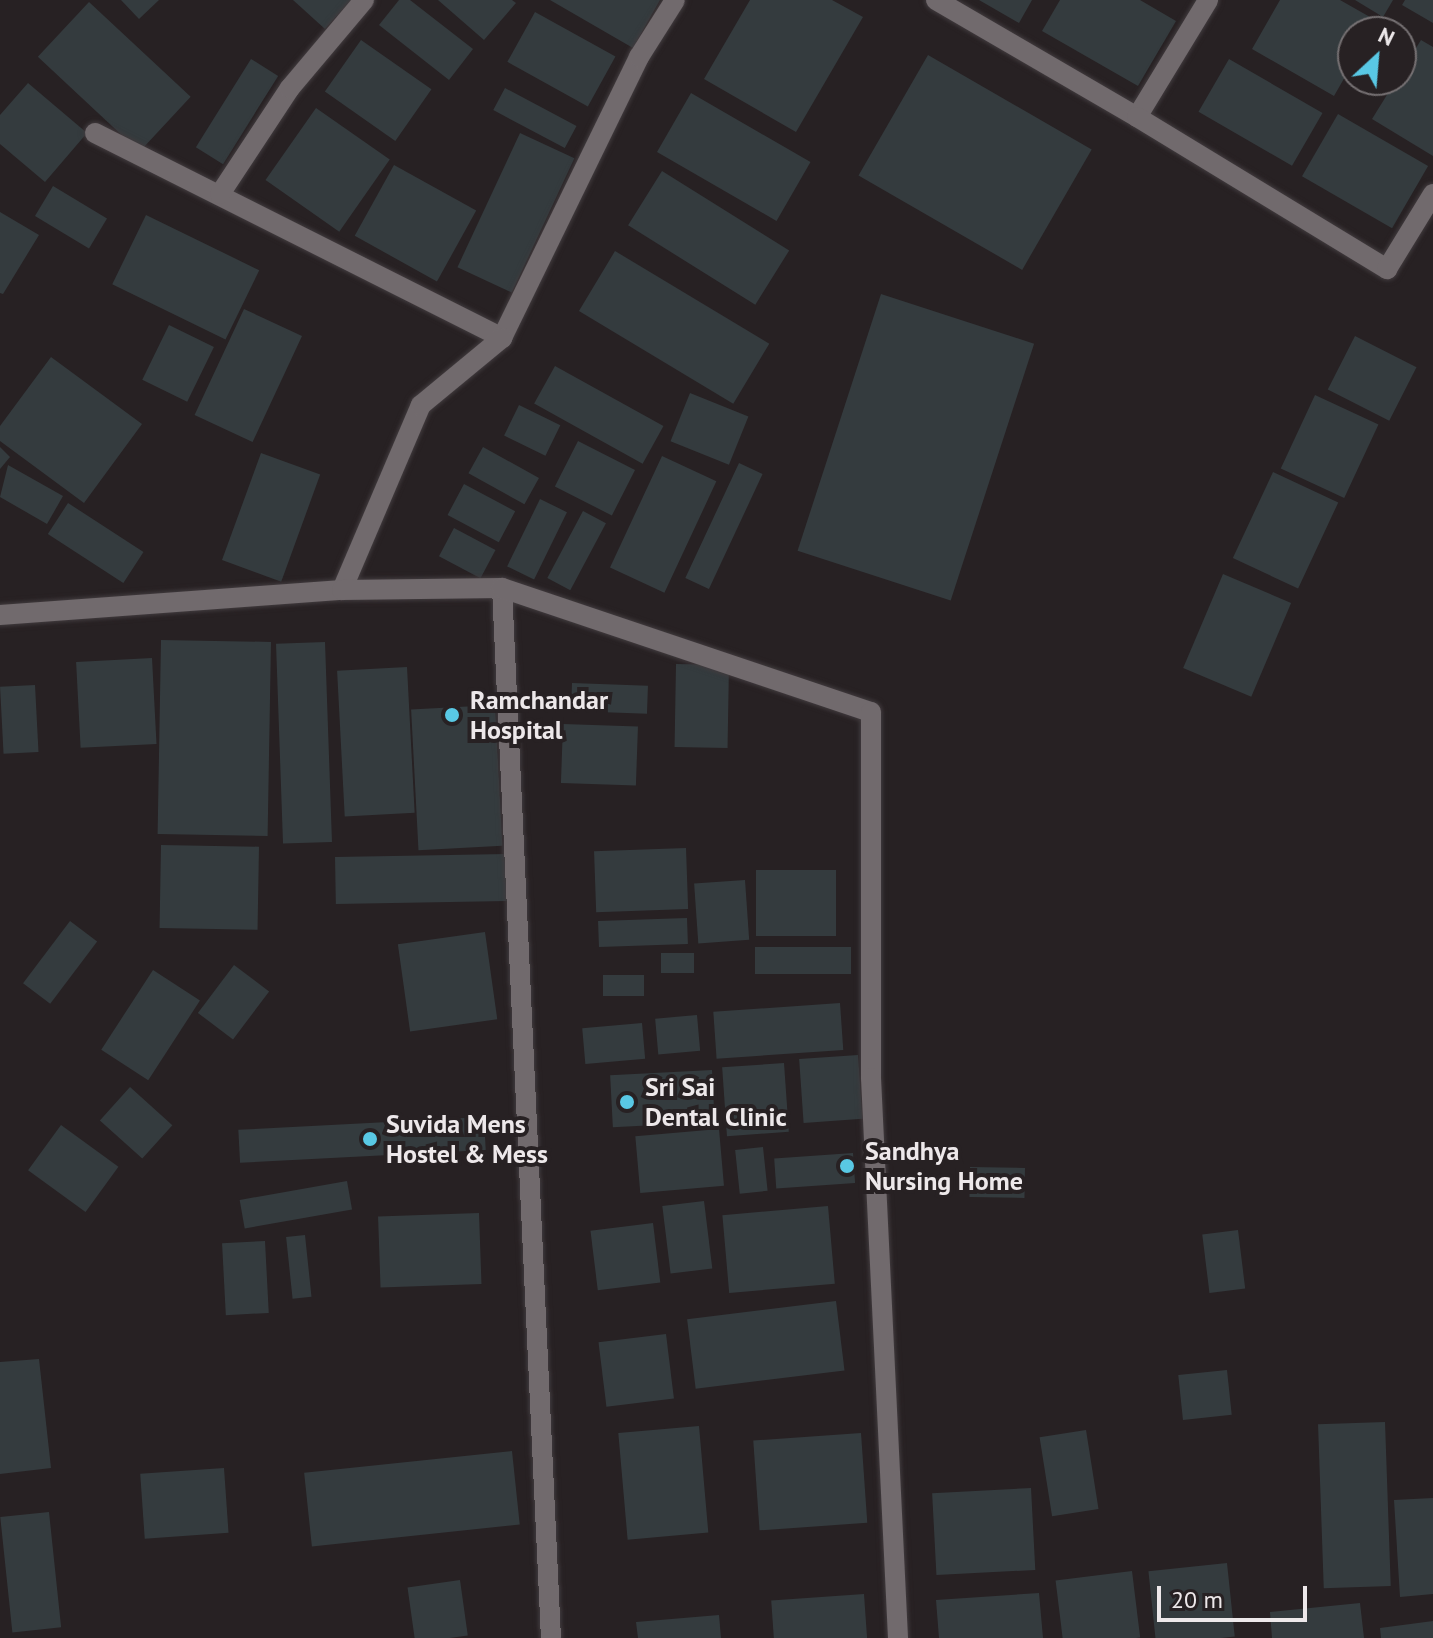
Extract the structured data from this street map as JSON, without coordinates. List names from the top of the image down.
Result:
{
  "places": [
    "Ramchandar Hospital",
    "Sri Sai Dental Clinic",
    "Suvida Mens Hostel & Mess",
    "Sandhya Nursing Home"
  ],
  "scale_bar": "20 m",
  "north": "top right"
}
